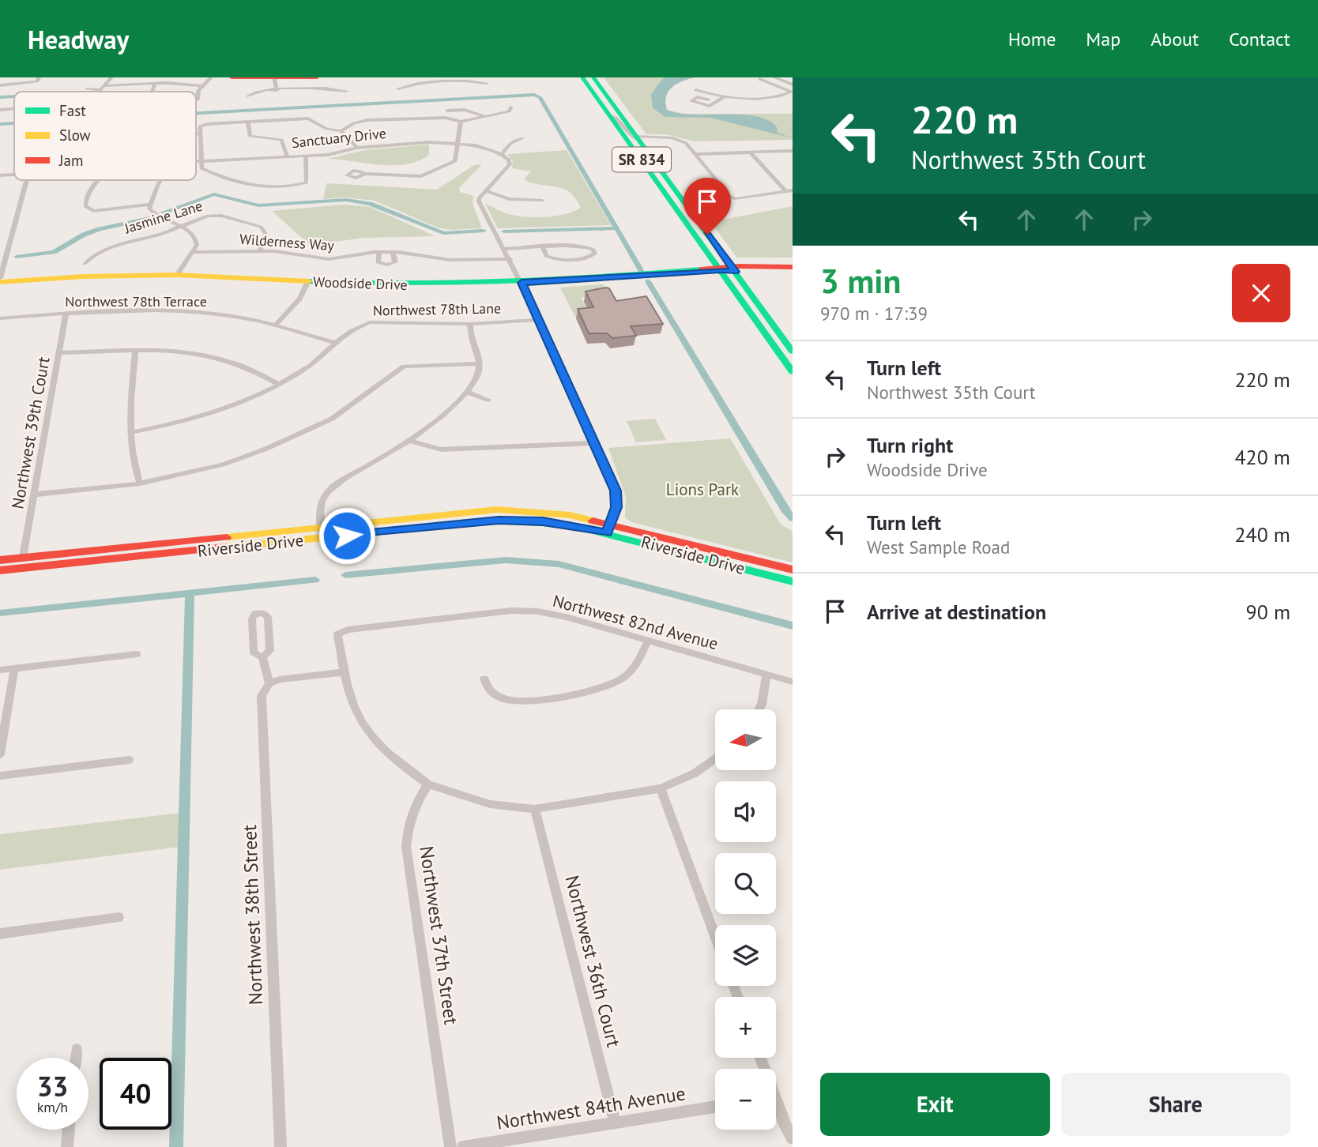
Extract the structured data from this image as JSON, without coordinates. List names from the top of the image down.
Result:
{
  "streets": {
    "street": [
      "Sanctuary Drive",
      "SR 834",
      "Jasmine Lane",
      "Wilderness Way",
      "Woodside Drive",
      "Northwest 78th Terrace",
      "Northwest 78th Lane",
      "Northwest 39th Court",
      "Riverside Drive",
      "Northwest 82nd Avenue",
      "Northwest 38th Street",
      "Northwest 37th Street",
      "Northwest 36th Court",
      "Northwest 84th Avenue"
    ]
  },
  "crossings": [
    ["SR 834", "Woodside Drive"],
    ["Jasmine Lane", "Wilderness Way"],
    ["Northwest 78th Terrace", "Northwest 78th Lane"],
    ["Northwest 78th Terrace", "Northwest 39th Court"],
    ["Northwest 39th Court", "Riverside Drive"],
    ["Northwest 36th Court", "Northwest 84th Avenue"]
  ],
  "parks": ["Lions Park"],
  "legend": ["Fast", "Slow", "Jam"],
  "north": "left",
  "page": {
    "header": "Headway",
    "nav": [
      "Home",
      "Map",
      "About",
      "Contact"
    ],
    "turn": ["220 m", "Northwest 35th Court"],
    "heading": ["3 min", "970 m · 17:39"],
    "list": [
      {
        "name": "Turn left",
        "note": "Northwest 35th Court",
        "value": "220 m"
      },
      {
        "name": "Turn right",
        "note": "Woodside Drive",
        "value": "420 m"
      },
      {
        "name": "Turn left",
        "note": "West Sample Road",
        "value": "240 m"
      },
      {
        "name": "Arrive at destination",
        "value": "90 m"
      }
    ],
    "map_buttons": ["+", "−"],
    "speed": "33 km/h",
    "limit": "40",
    "buttons": ["Exit", "Share"]
  }
}
